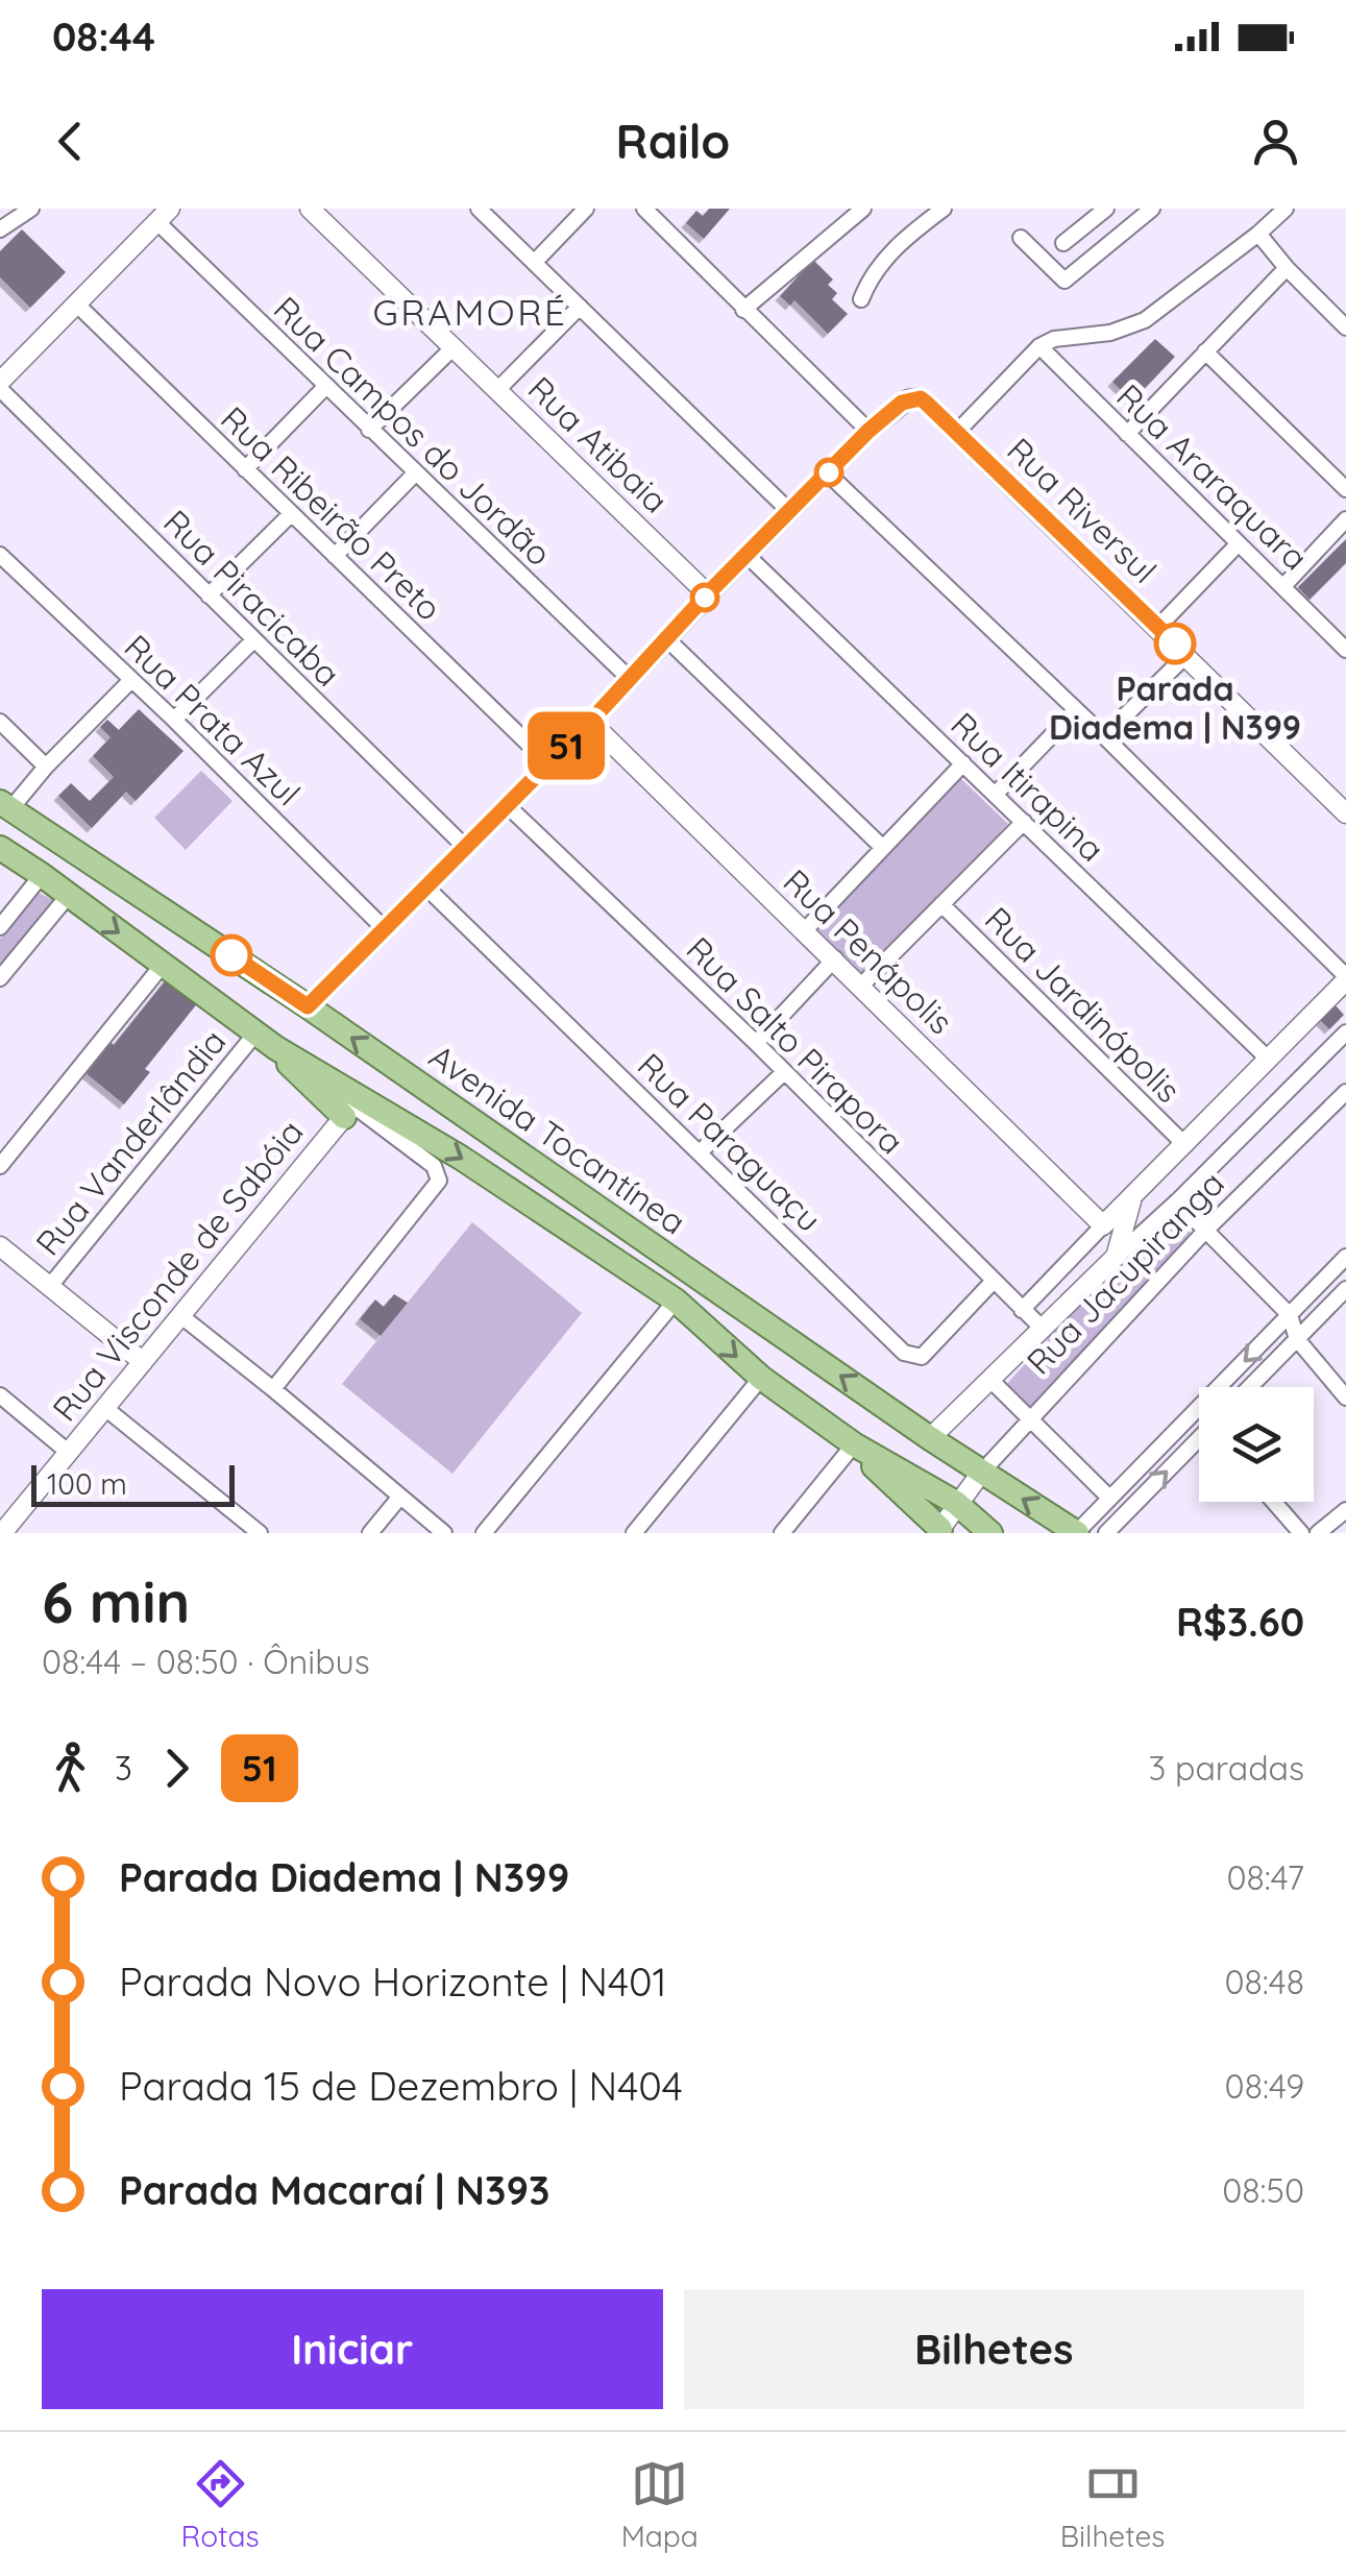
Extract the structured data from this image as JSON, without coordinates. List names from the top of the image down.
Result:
{
  "streets": {
    "main road": ["Avenida Tocantínea"],
    "street": [
      "Rua Campos do Jordão",
      "Rua Atibaia",
      "Rua Araraquara",
      "Rua Riversul",
      "Rua Ribeirão Preto",
      "Rua Piracicaba",
      "Rua Prata Azul",
      "Rua Itirapina",
      "Rua Penápolis",
      "Rua Jardinópolis",
      "Rua Salto Pirapora",
      "Rua Vanderlândia",
      "Rua Paraguaçu",
      "Rua Visconde de Sabóia",
      "Rua Jacupiranga"
    ]
  },
  "crossings": [
    ["Rua Salto Pirapora", "Rua Paraguaçu"],
    ["Avenida Tocantínea", "Rua Vanderlândia"],
    ["Avenida Tocantínea", "Rua Visconde de Sabóia"],
    ["Avenida Tocantínea", "Rua Jacupiranga"]
  ],
  "districts": ["GRAMORÉ"],
  "places": ["Parada Diadema | N399"],
  "lines": ["bus line 51"],
  "scale_bar": "100 m",
  "page": {
    "status": "08:44",
    "header": "Railo",
    "on_map": "51",
    "scale": "100 m",
    "heading": ["6 min", "08:44 – 08:50 · Ônibus", "R$3.60"],
    "legs": ["3", "51", "3 paradas"],
    "list": [
      {
        "name": "Parada Diadema | N399",
        "value": "08:47"
      },
      {
        "name": "Parada Novo Horizonte | N401",
        "value": "08:48"
      },
      {
        "name": "Parada 15 de Dezembro | N404",
        "value": "08:49"
      },
      {
        "name": "Parada Macaraí | N393",
        "value": "08:50"
      }
    ],
    "buttons": ["Iniciar", "Bilhetes"],
    "tabs": ["Rotas", "Mapa", "Bilhetes"]
  }
}
